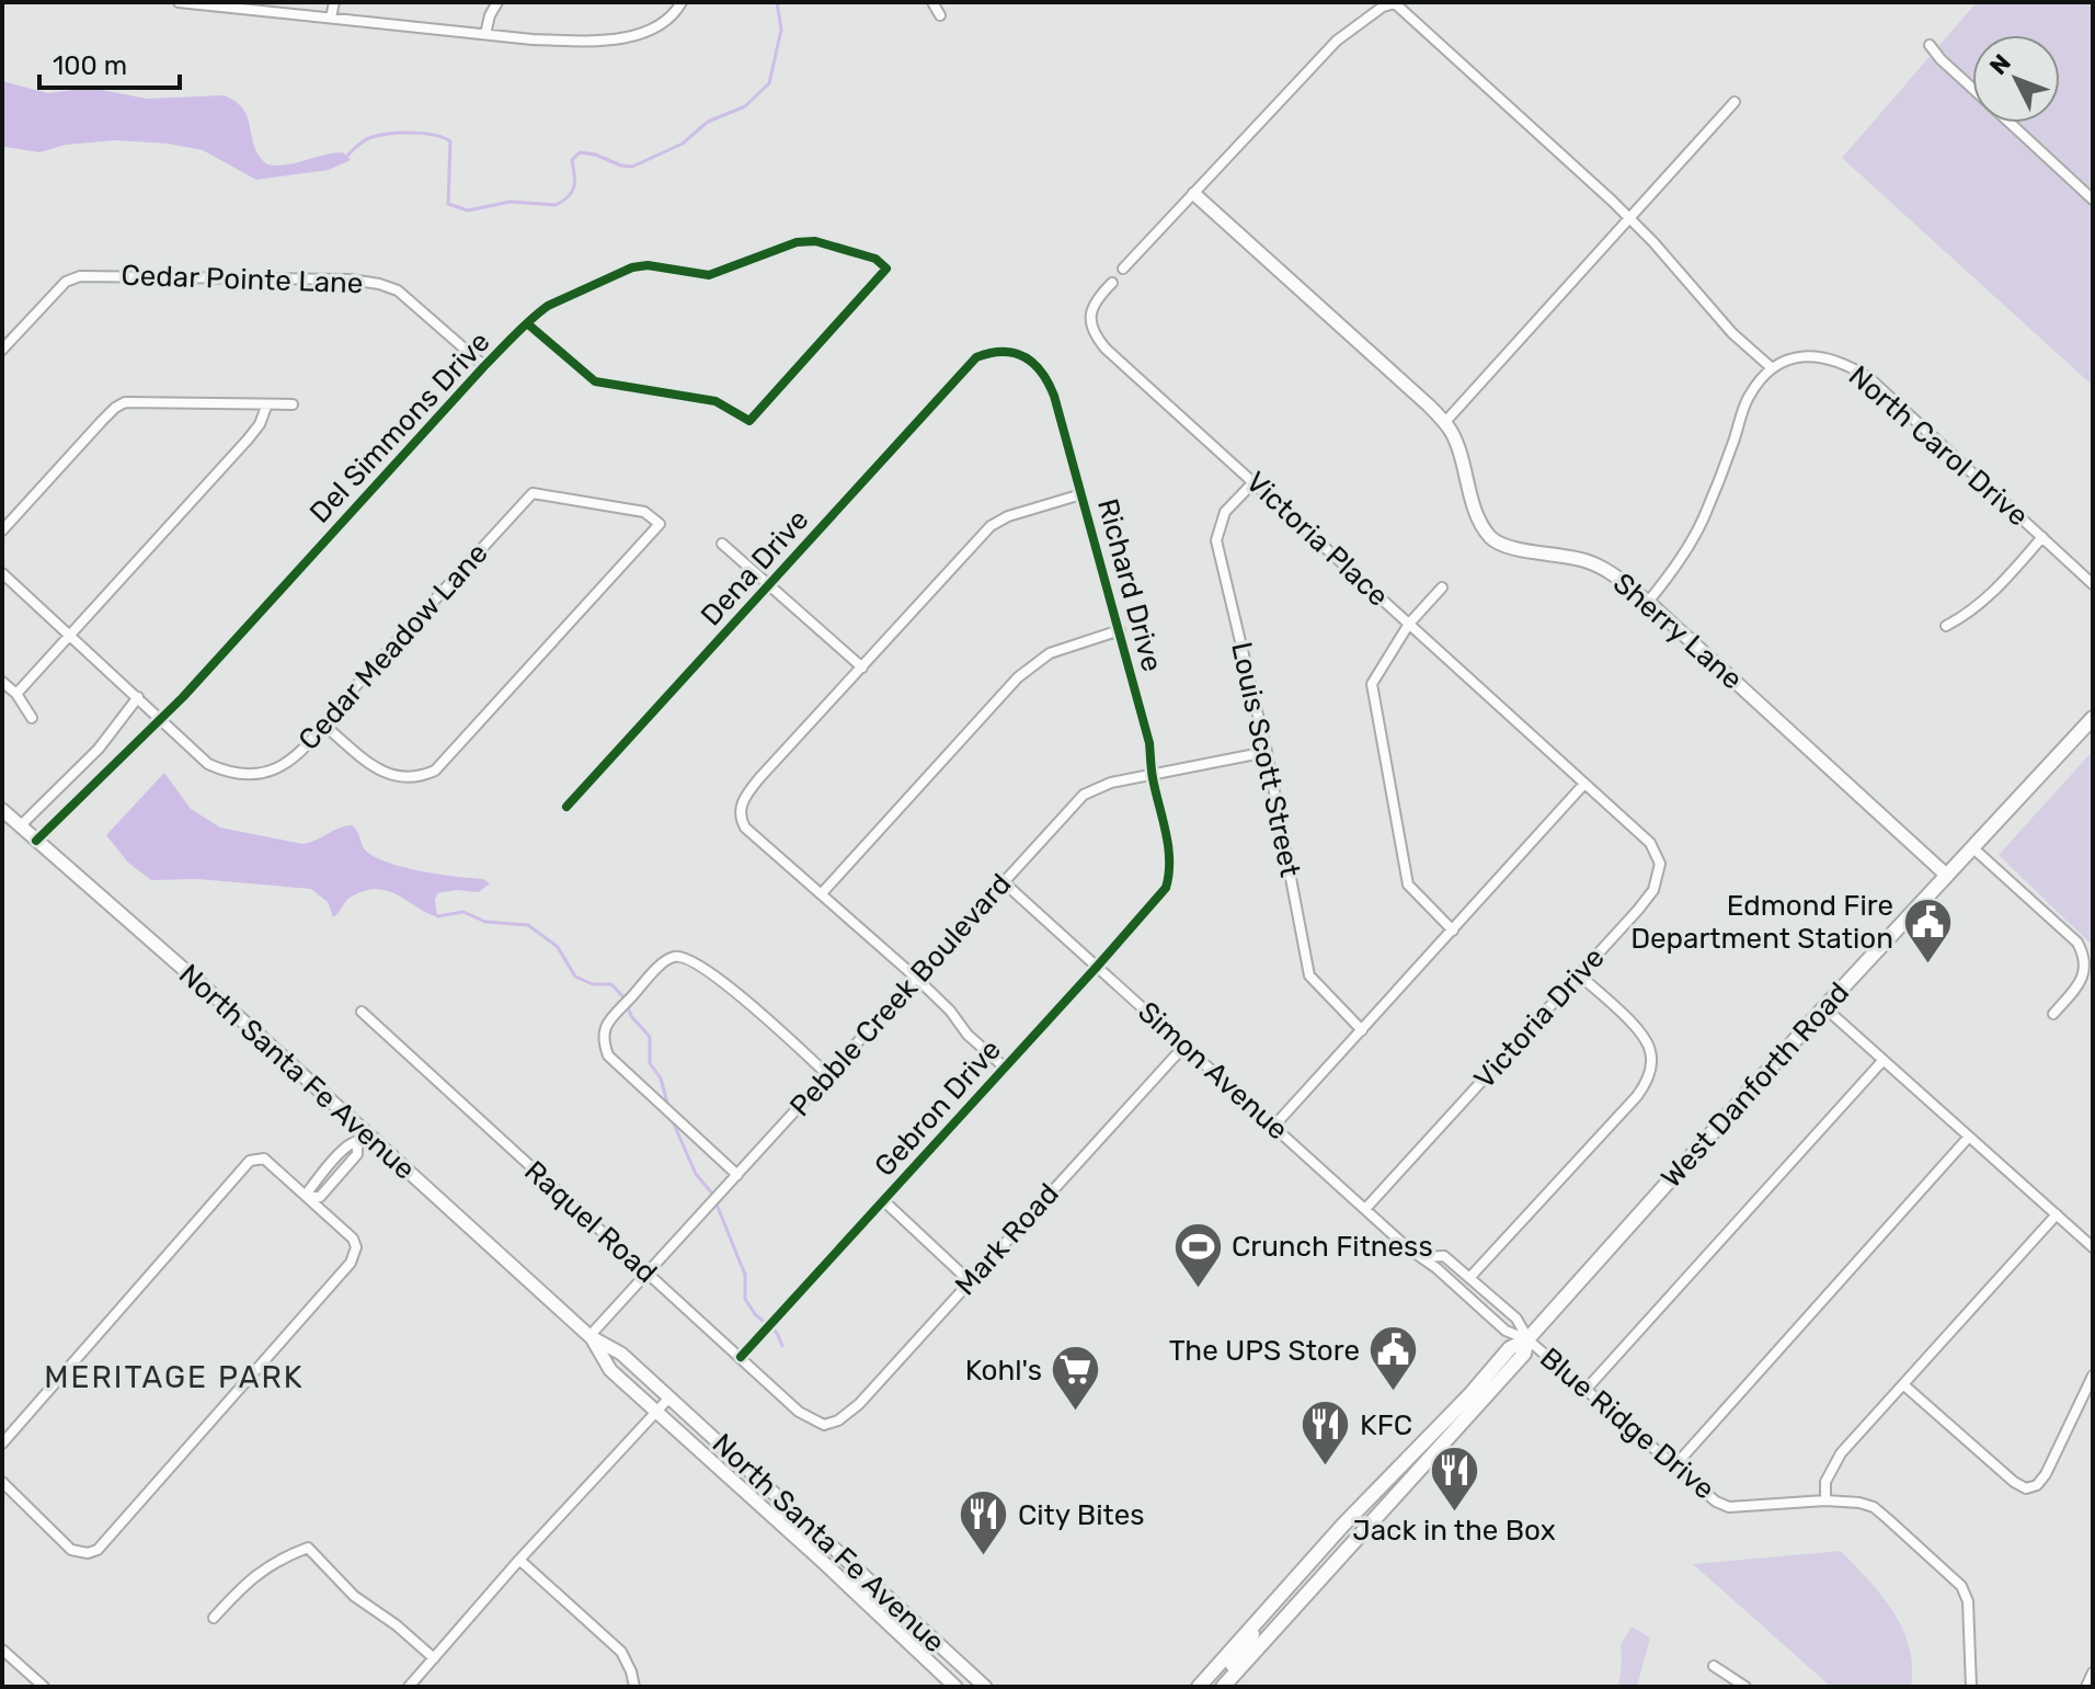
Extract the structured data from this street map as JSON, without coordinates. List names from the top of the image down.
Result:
{
  "streets": {
    "main road": ["West Danforth Road"],
    "street": [
      "Cedar Pointe Lane",
      "Del Simmons Drive",
      "North Carol Drive",
      "Victoria Place",
      "Dena Drive",
      "Richard Drive",
      "Sherry Lane",
      "Cedar Meadow Lane",
      "Louis Scott Street",
      "Pebble Creek Boulevard",
      "Victoria Drive",
      "Simon Avenue",
      "North Santa Fe Avenue",
      "Gebron Drive",
      "Raquel Road",
      "Mark Road",
      "Blue Ridge Drive"
    ]
  },
  "crossings": [
    ["Cedar Pointe Lane", "Del Simmons Drive"],
    ["Del Simmons Drive", "Cedar Meadow Lane"],
    ["Del Simmons Drive", "North Santa Fe Avenue"],
    ["Victoria Place", "Louis Scott Street"],
    ["Victoria Place", "Victoria Drive"],
    ["Dena Drive", "Richard Drive"],
    ["Richard Drive", "Pebble Creek Boulevard"],
    ["Richard Drive", "Gebron Drive"],
    ["Sherry Lane", "West Danforth Road"],
    ["Louis Scott Street", "Pebble Creek Boulevard"],
    ["Pebble Creek Boulevard", "Simon Avenue"],
    ["Pebble Creek Boulevard", "North Santa Fe Avenue"],
    ["Pebble Creek Boulevard", "Raquel Road"],
    ["Victoria Drive", "Simon Avenue"],
    ["Simon Avenue", "West Danforth Road"],
    ["Simon Avenue", "Gebron Drive"],
    ["Simon Avenue", "Mark Road"],
    ["Simon Avenue", "Blue Ridge Drive"],
    ["West Danforth Road", "Blue Ridge Drive"],
    ["Gebron Drive", "Raquel Road"],
    ["Raquel Road", "Mark Road"]
  ],
  "districts": ["MERITAGE PARK"],
  "places": {
    "public building": ["Edmond Fire Department Station", "The UPS Store"],
    "sports": ["Crunch Fitness"],
    "supermarket": ["Kohl's"],
    "restaurant": ["KFC", "Jack in the Box", "City Bites"]
  },
  "scale_bar": "100 m",
  "north": "top left"
}
